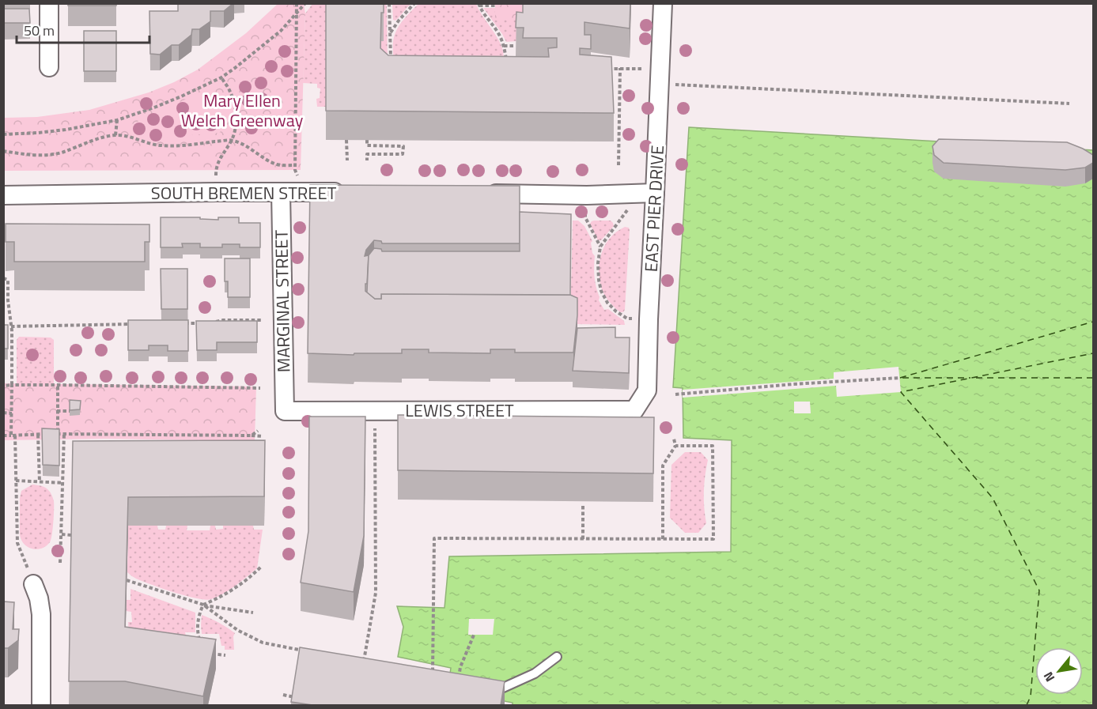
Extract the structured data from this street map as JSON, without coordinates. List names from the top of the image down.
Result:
{
  "streets": {
    "street": [
      "SOUTH BREMEN STREET",
      "EAST PIER DRIVE",
      "MARGINAL STREET",
      "LEWIS STREET"
    ]
  },
  "crossings": [
    ["SOUTH BREMEN STREET", "MARGINAL STREET"],
    ["EAST PIER DRIVE", "LEWIS STREET"],
    ["MARGINAL STREET", "LEWIS STREET"]
  ],
  "parks": ["Mary Ellen Welch Greenway"],
  "scale_bar": "50 m",
  "north": "bottom left"
}
